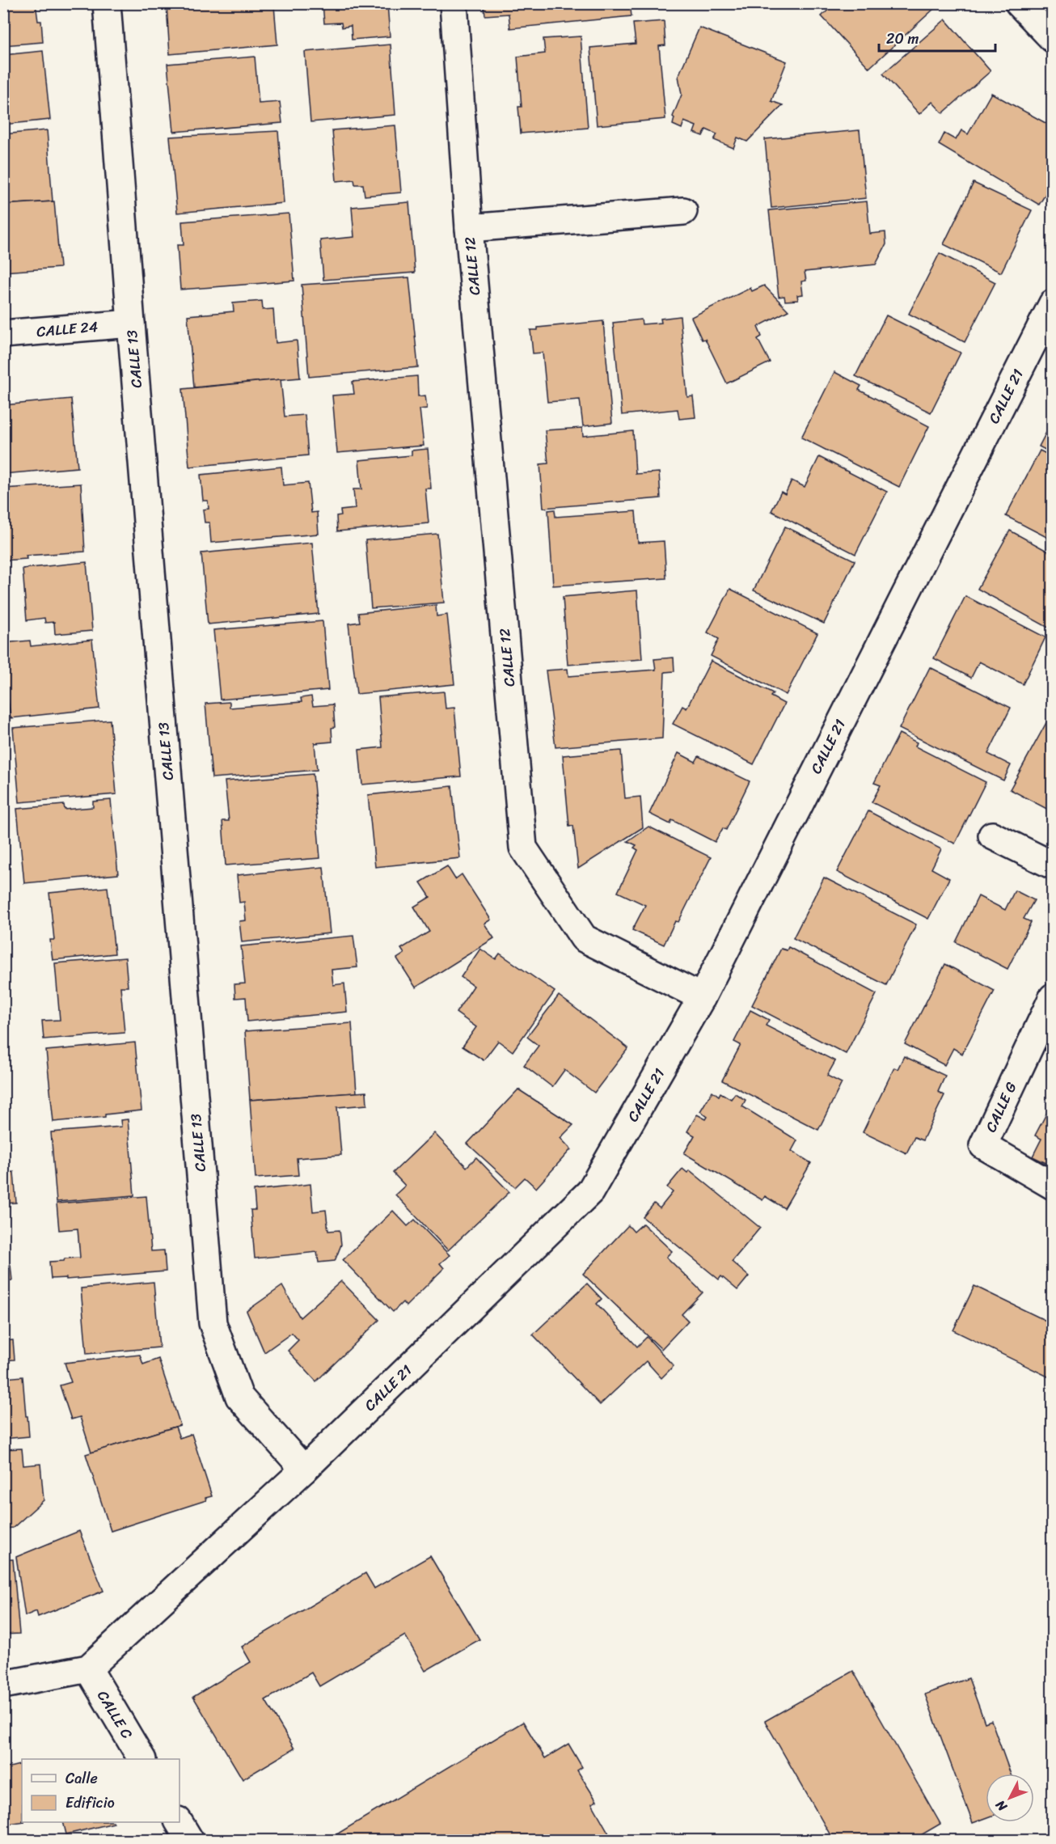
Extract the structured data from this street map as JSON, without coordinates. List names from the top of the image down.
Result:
{
  "streets": {
    "street": [
      "CALLE 12",
      "CALLE 24",
      "CALLE 13",
      "CALLE 21",
      "CALLE G",
      "CALLE C"
    ]
  },
  "crossings": [
    ["CALLE 12", "CALLE 21"],
    ["CALLE 24", "CALLE 13"],
    ["CALLE 13", "CALLE 21"],
    ["CALLE 21", "CALLE C"]
  ],
  "legend": ["Calle", "Edificio"],
  "scale_bar": "20 m",
  "north": "bottom left"
}
